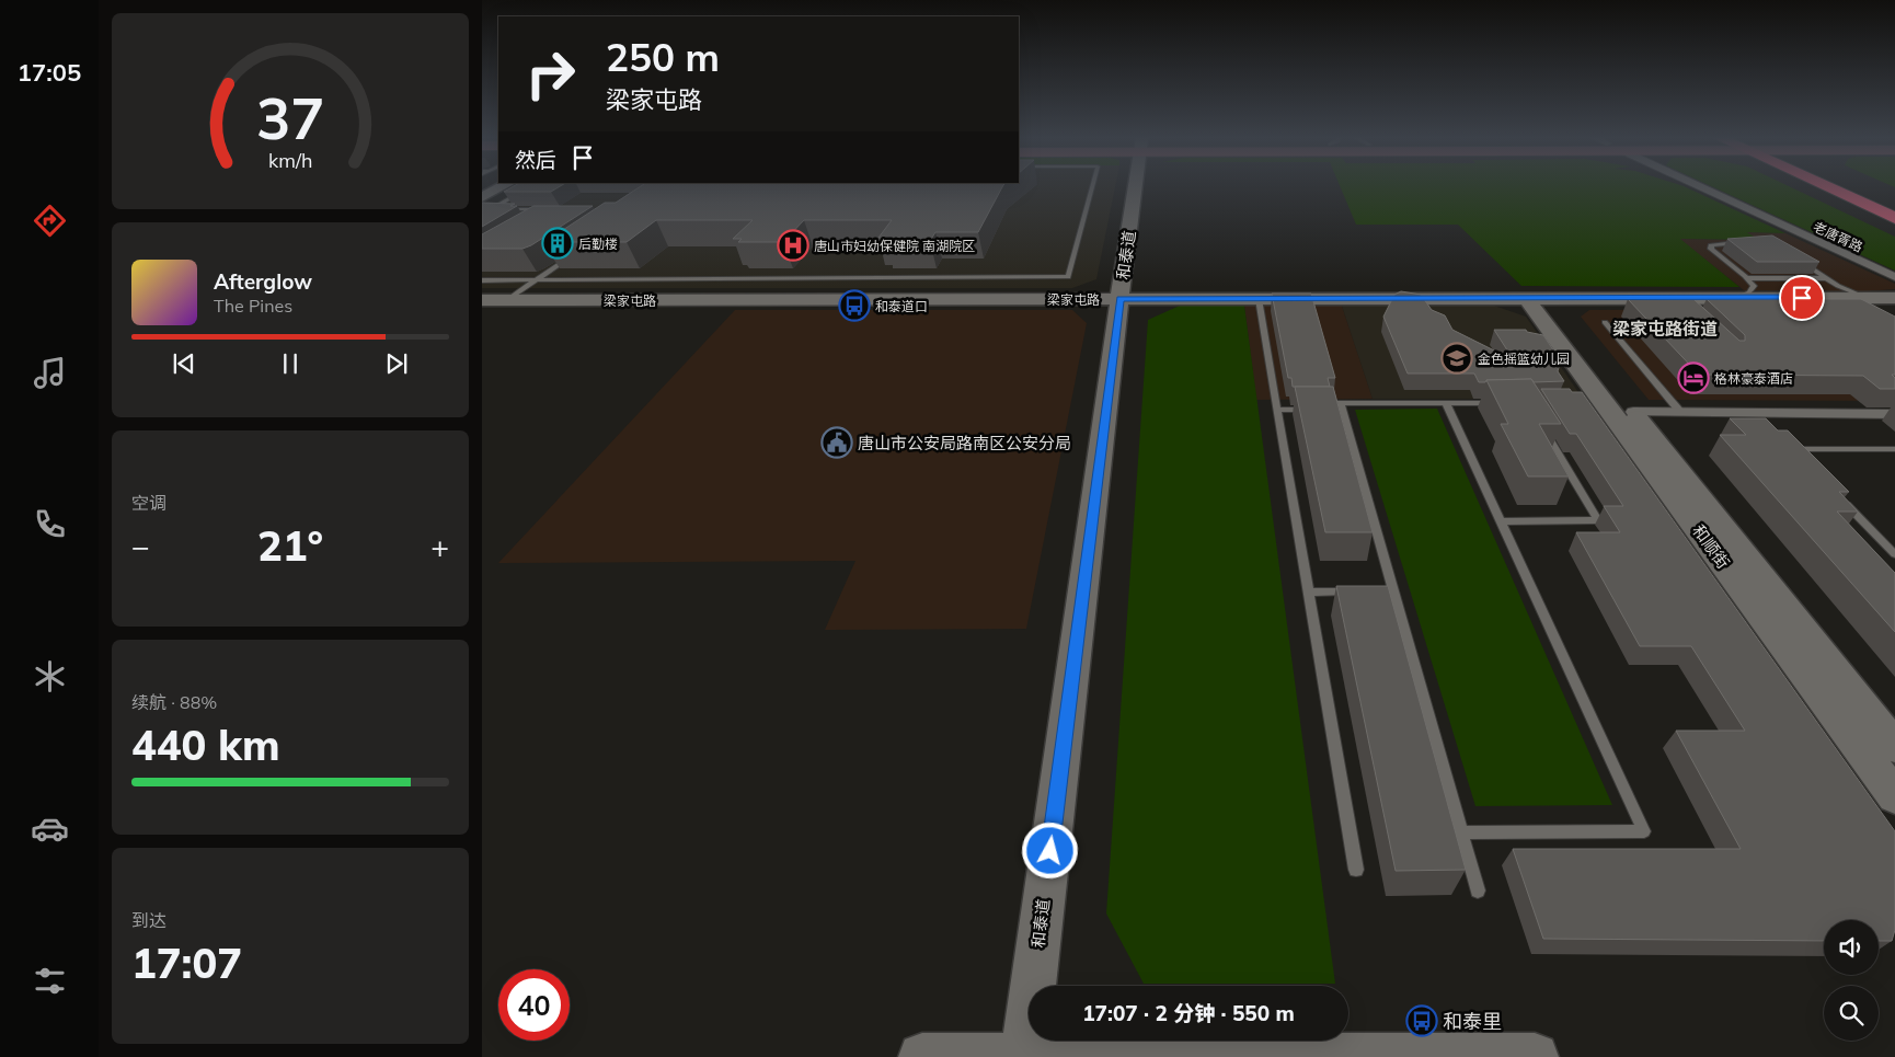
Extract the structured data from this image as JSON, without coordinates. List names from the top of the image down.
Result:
{
  "streets": {
    "street": [
      "老唐胥路",
      "和泰道",
      "梁家屯路",
      "和顺街"
    ]
  },
  "crossings": [
    ["和泰道", "梁家屯路"],
    ["梁家屯路", "和顺街"]
  ],
  "districts": ["梁家屯路街道"],
  "places": {
    "building": ["后勤楼"],
    "hospital": ["唐山市妇幼保健院 南湖院区"],
    "bus stop": ["和泰道口", "和泰里"],
    "school or university": ["金色摇篮幼儿园"],
    "hotel": ["格林豪泰酒店"],
    "public building": ["唐山市公安局路南区公安分局"]
  },
  "page": {
    "tabs": "17:05",
    "turn": ["250 m", "梁家屯路"],
    "then": "然后",
    "song": ["Afterglow", "The Pines"],
    "tile": [
      "空调",
      ["续航 · 88%", "440 km"],
      ["到达", "17:07"]
    ],
    "heat": ["−", "21°", "+"],
    "limit": "40",
    "trip": "17:07 · 2 分钟 · 550 m",
    "gauge": ["37", "km/h"]
  }
}
